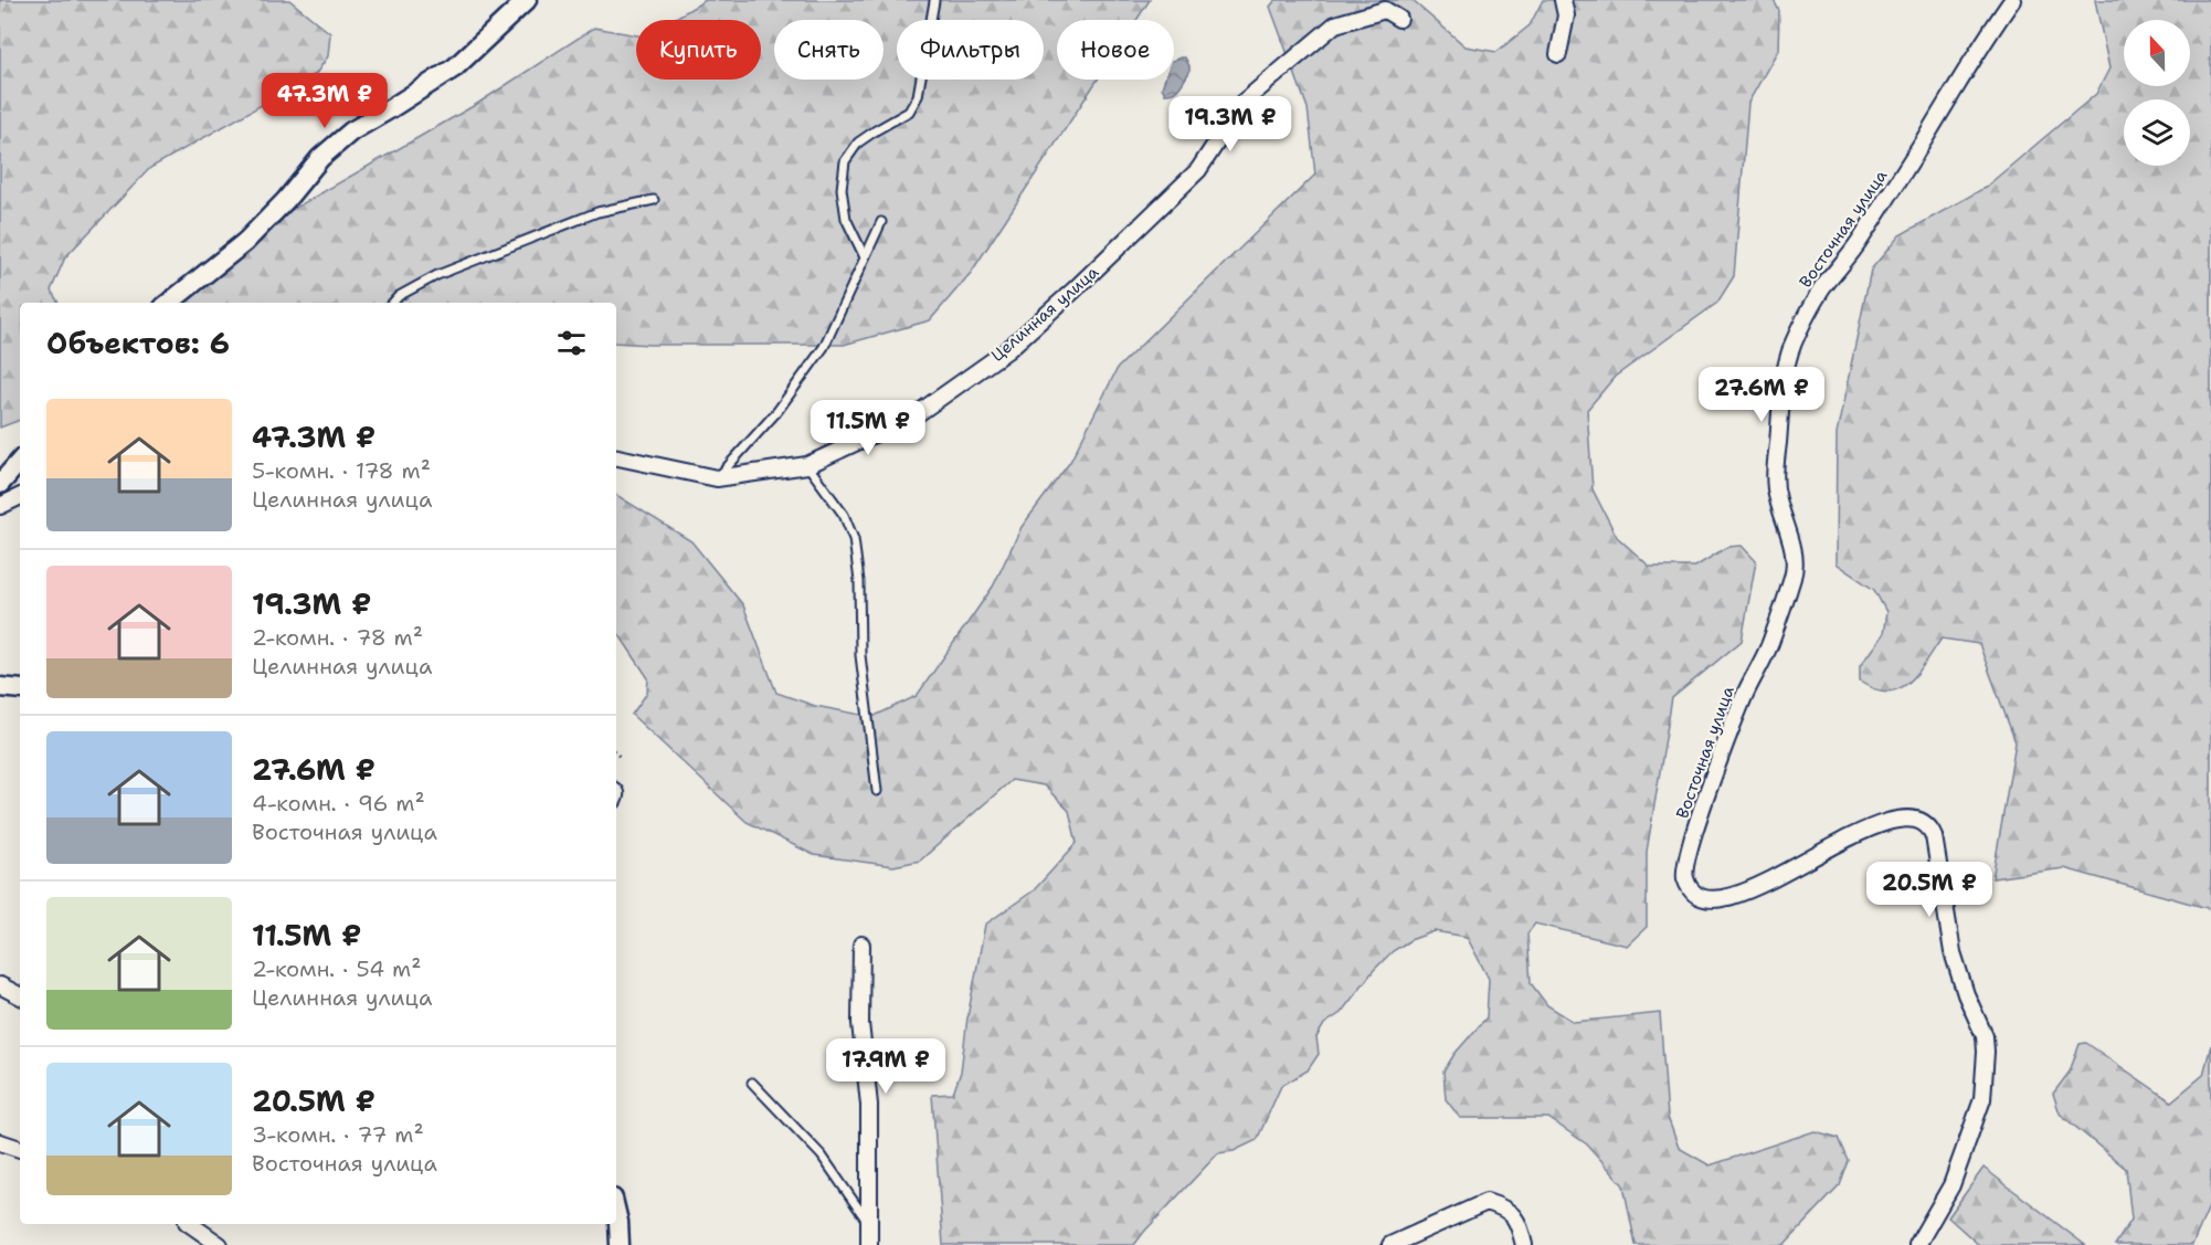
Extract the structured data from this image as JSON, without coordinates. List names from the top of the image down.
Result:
{
  "streets": {
    "street": ["Восточная улица", "Целинная улица"]
  },
  "north": "top",
  "page": {
    "chip": [
      "Купить",
      "Снять",
      "Фильтры",
      "Новое"
    ],
    "price": [
      "47.3M ₽",
      "19.3M ₽",
      "27.6M ₽",
      "11.5M ₽",
      "20.5M ₽",
      "17.9M ₽"
    ],
    "heading": "Объектов: 6",
    "list": [
      {
        "name": "47.3M ₽",
        "note": "5-комн. · 178 m² · Целинная улица"
      },
      {
        "name": "19.3M ₽",
        "note": "2-комн. · 78 m² · Целинная улица"
      },
      {
        "name": "27.6M ₽",
        "note": "4-комн. · 96 m² · Восточная улица"
      },
      {
        "name": "11.5M ₽",
        "note": "2-комн. · 54 m² · Целинная улица"
      },
      {
        "name": "20.5M ₽",
        "note": "3-комн. · 77 m² · Восточная улица"
      }
    ]
  }
}
